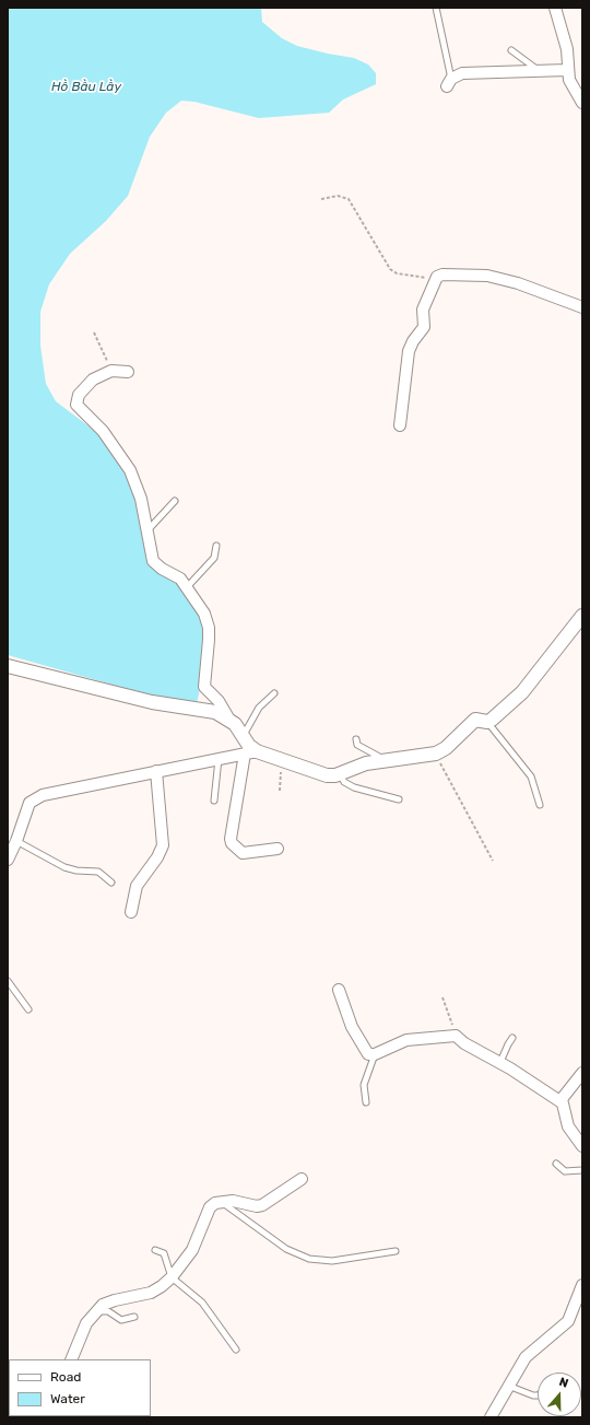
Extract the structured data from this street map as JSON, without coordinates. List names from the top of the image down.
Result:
{
  "water": ["Hồ Bầu Lầy"],
  "legend": ["Road", "Water"],
  "north": "top"
}
